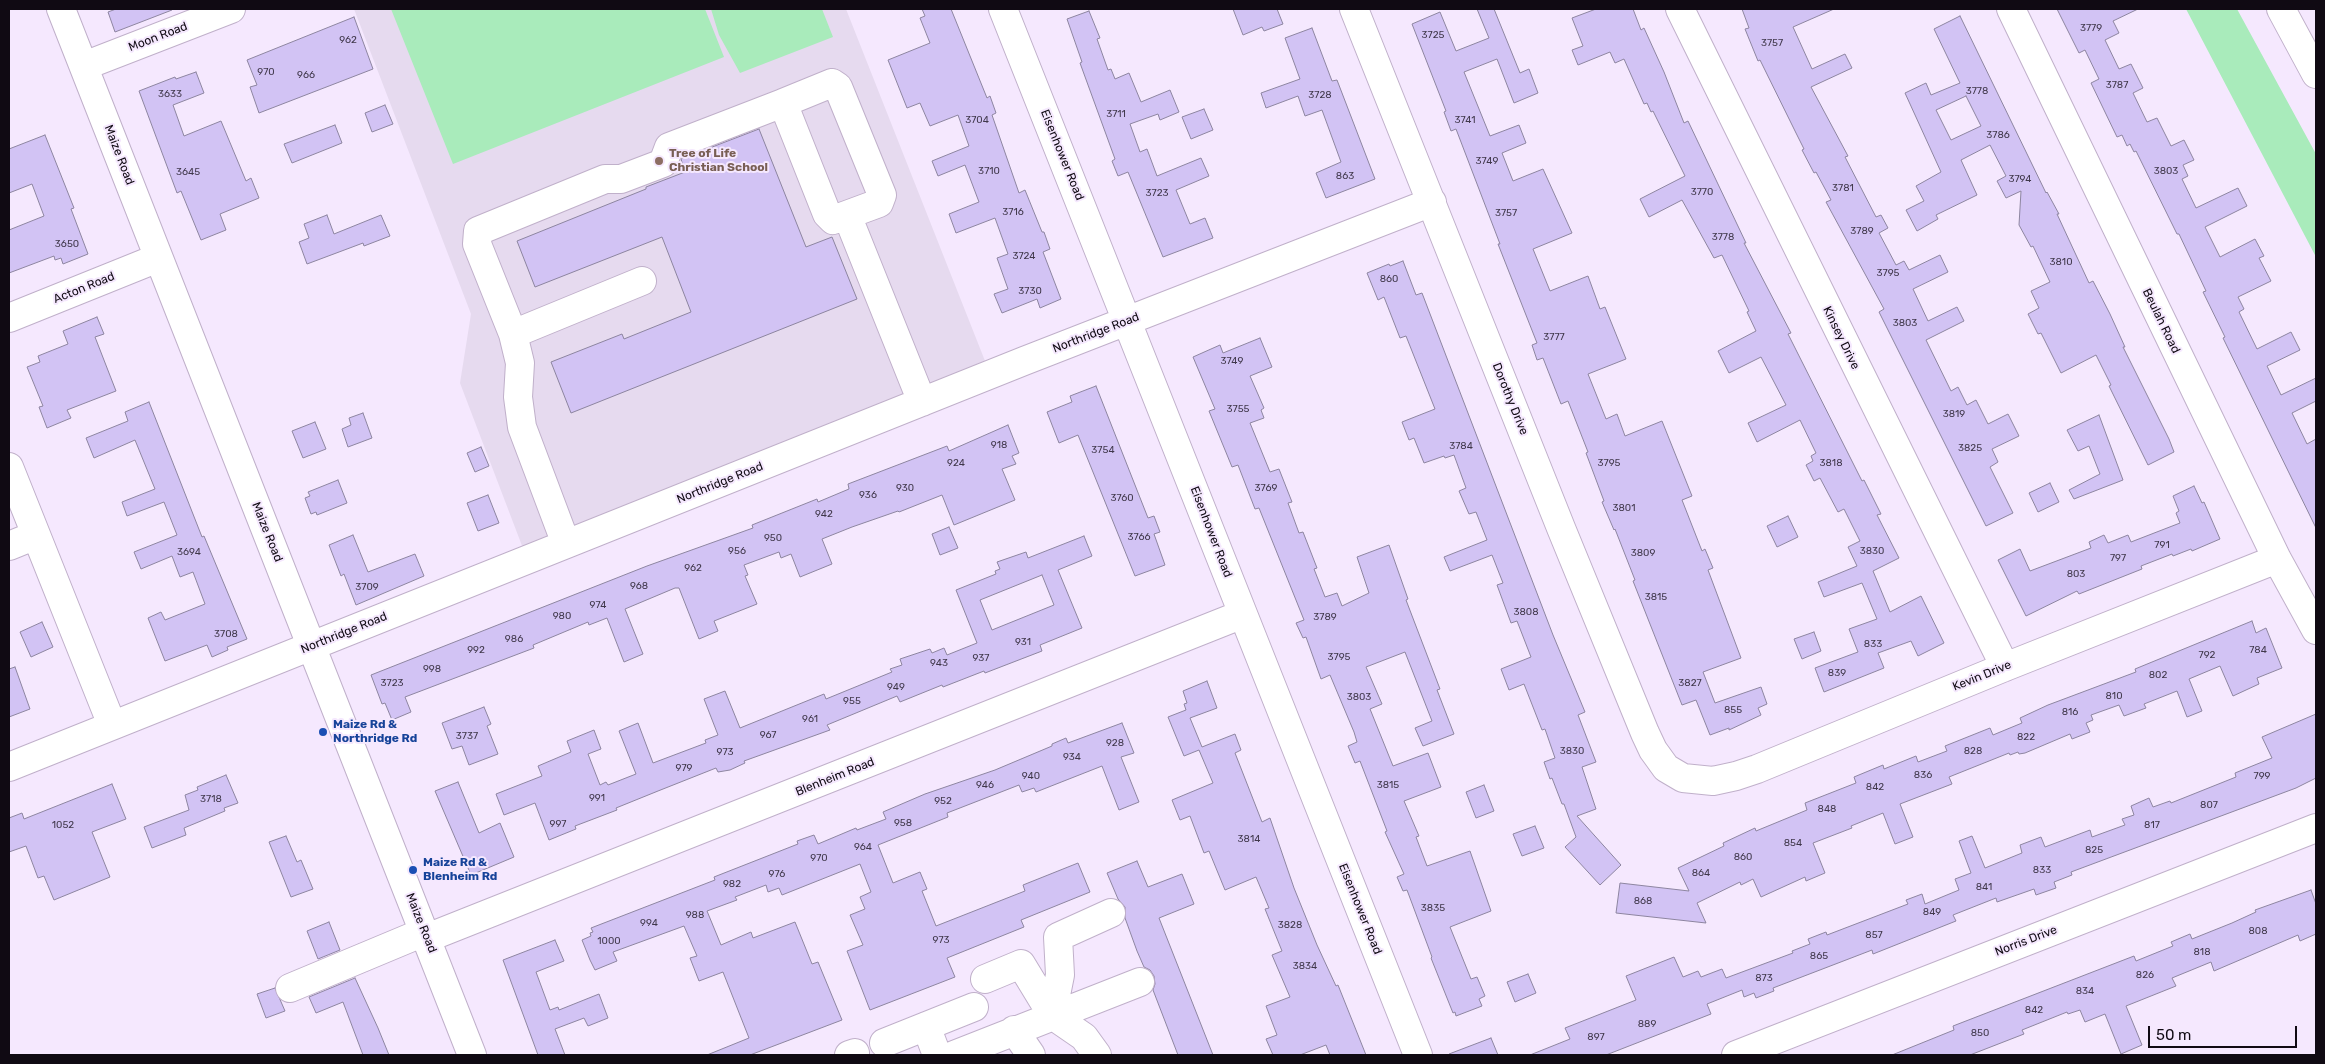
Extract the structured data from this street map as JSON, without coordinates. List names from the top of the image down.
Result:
{
  "streets": {
    "main road": [
      "Moon Road",
      "Maize Road",
      "Eisenhower Road",
      "Acton Road",
      "Beulah Road",
      "Northridge Road",
      "Kinsey Drive",
      "Dorothy Drive",
      "Kevin Drive",
      "Blenheim Road",
      "Norris Drive"
    ]
  },
  "crossings": [
    ["Moon Road", "Maize Road"],
    ["Maize Road", "Acton Road"],
    ["Maize Road", "Northridge Road"],
    ["Maize Road", "Blenheim Road"],
    ["Eisenhower Road", "Northridge Road"],
    ["Eisenhower Road", "Blenheim Road"],
    ["Beulah Road", "Kevin Drive"],
    ["Northridge Road", "Dorothy Drive"],
    ["Kinsey Drive", "Kevin Drive"],
    ["Dorothy Drive", "Kevin Drive"]
  ],
  "places": ["Tree of Life Christian School", "Maize Rd & Northridge Rd", "Maize Rd & Blenheim Rd"],
  "house_numbers": [
    "3779",
    "3725",
    "962",
    "3757",
    "970",
    "966",
    "3787",
    "3778",
    "3633",
    "3728",
    "3711",
    "3704",
    "3741",
    "3786",
    "3749",
    "3710",
    "3803",
    "3645",
    "863",
    "3794",
    "3781",
    "3770",
    "3723",
    "3716",
    "3757",
    "3789",
    "3778",
    "3650",
    "3724",
    "3810",
    "3795",
    "860",
    "3730",
    "3803",
    "3777",
    "3749",
    "3755",
    "3819",
    "918",
    "3784",
    "3825",
    "3754",
    "924",
    "3795",
    "3818",
    "930",
    "3769",
    "936",
    "3760",
    "3801",
    "942",
    "3766",
    "950",
    "791",
    "956",
    "3830",
    "3694",
    "3809",
    "797",
    "962",
    "803",
    "968",
    "3709",
    "3815",
    "974",
    "3808",
    "980",
    "3789",
    "3708",
    "986",
    "931",
    "833",
    "992",
    "784",
    "792",
    "3795",
    "937",
    "943",
    "998",
    "839",
    "802",
    "3723",
    "3827",
    "949",
    "810",
    "3803",
    "955",
    "855",
    "816",
    "961",
    "967",
    "3737",
    "822",
    "928",
    "3830",
    "828",
    "973",
    "934",
    "979",
    "836",
    "940",
    "799",
    "946",
    "3815",
    "842",
    "991",
    "3718",
    "952",
    "807",
    "848",
    "958",
    "997",
    "1052",
    "817",
    "3814",
    "854",
    "964",
    "825",
    "860",
    "970",
    "833",
    "864",
    "976",
    "982",
    "841",
    "868",
    "3835",
    "849",
    "988",
    "994",
    "3828",
    "808",
    "857",
    "973",
    "1000",
    "818",
    "865",
    "3834",
    "826",
    "873",
    "834",
    "842",
    "889",
    "850",
    "897"
  ],
  "scale_bar": "50 m"
}
